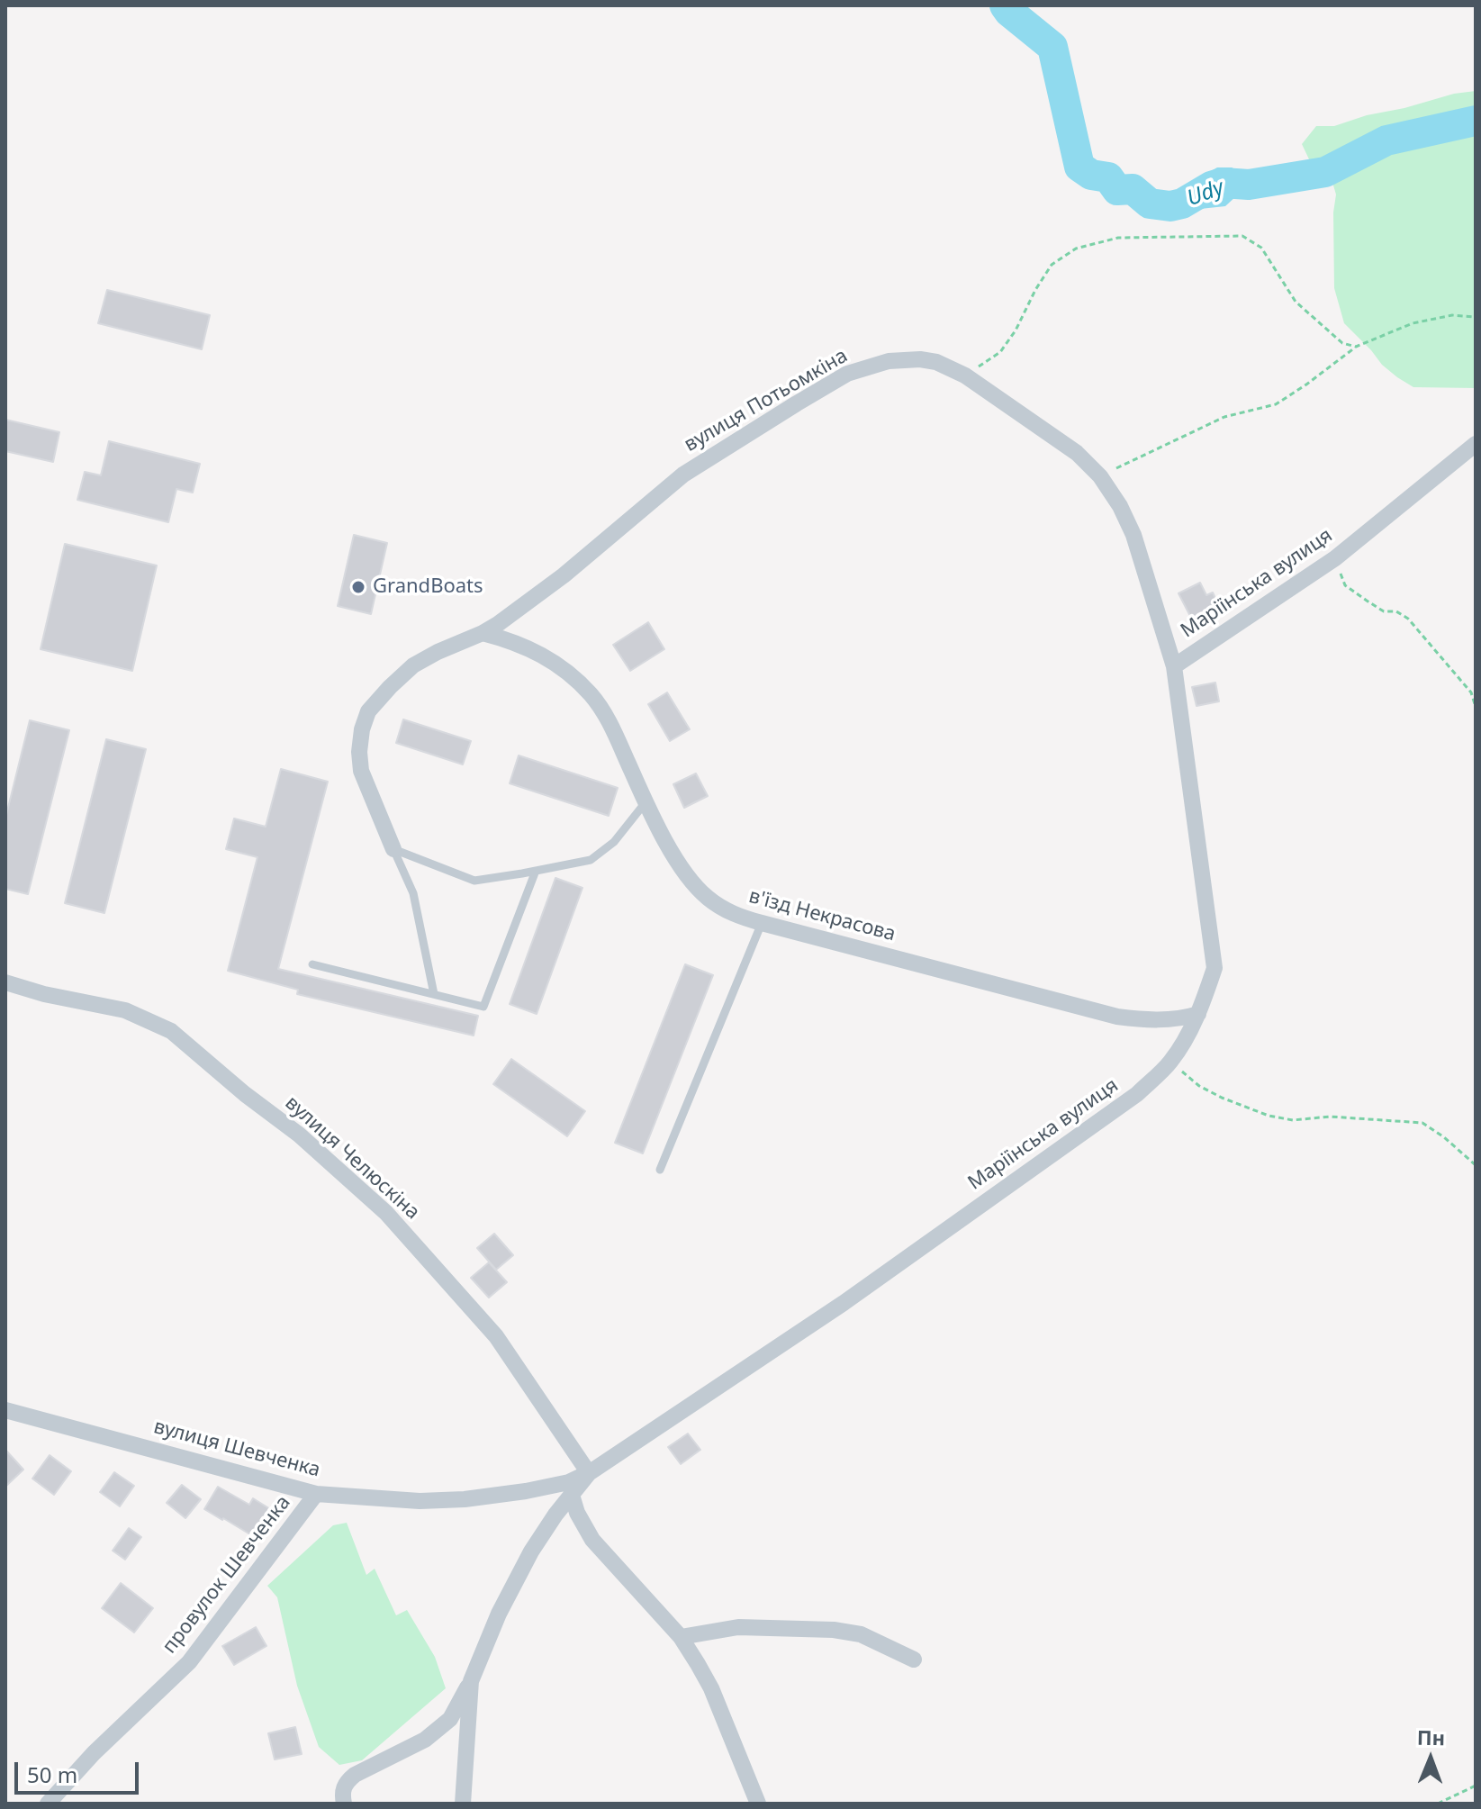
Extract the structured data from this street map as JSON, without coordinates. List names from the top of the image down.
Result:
{
  "streets": {
    "street": [
      "вулиця Потьомкіна",
      "Маріїнська вулиця",
      "в'їзд Некрасова",
      "вулиця Челюскіна",
      "вулиця Шевченка",
      "провулок Шевченка"
    ]
  },
  "crossings": [
    ["вулиця Потьомкіна", "Маріїнська вулиця"],
    ["вулиця Потьомкіна", "в'їзд Некрасова"],
    ["Маріїнська вулиця", "в'їзд Некрасова"],
    ["Маріїнська вулиця", "вулиця Челюскіна"],
    ["Маріїнська вулиця", "вулиця Шевченка"],
    ["вулиця Челюскіна", "вулиця Шевченка"],
    ["вулиця Шевченка", "провулок Шевченка"]
  ],
  "water": ["Udy"],
  "places": ["GrandBoats"],
  "scale_bar": "50 m",
  "north": "top"
}
